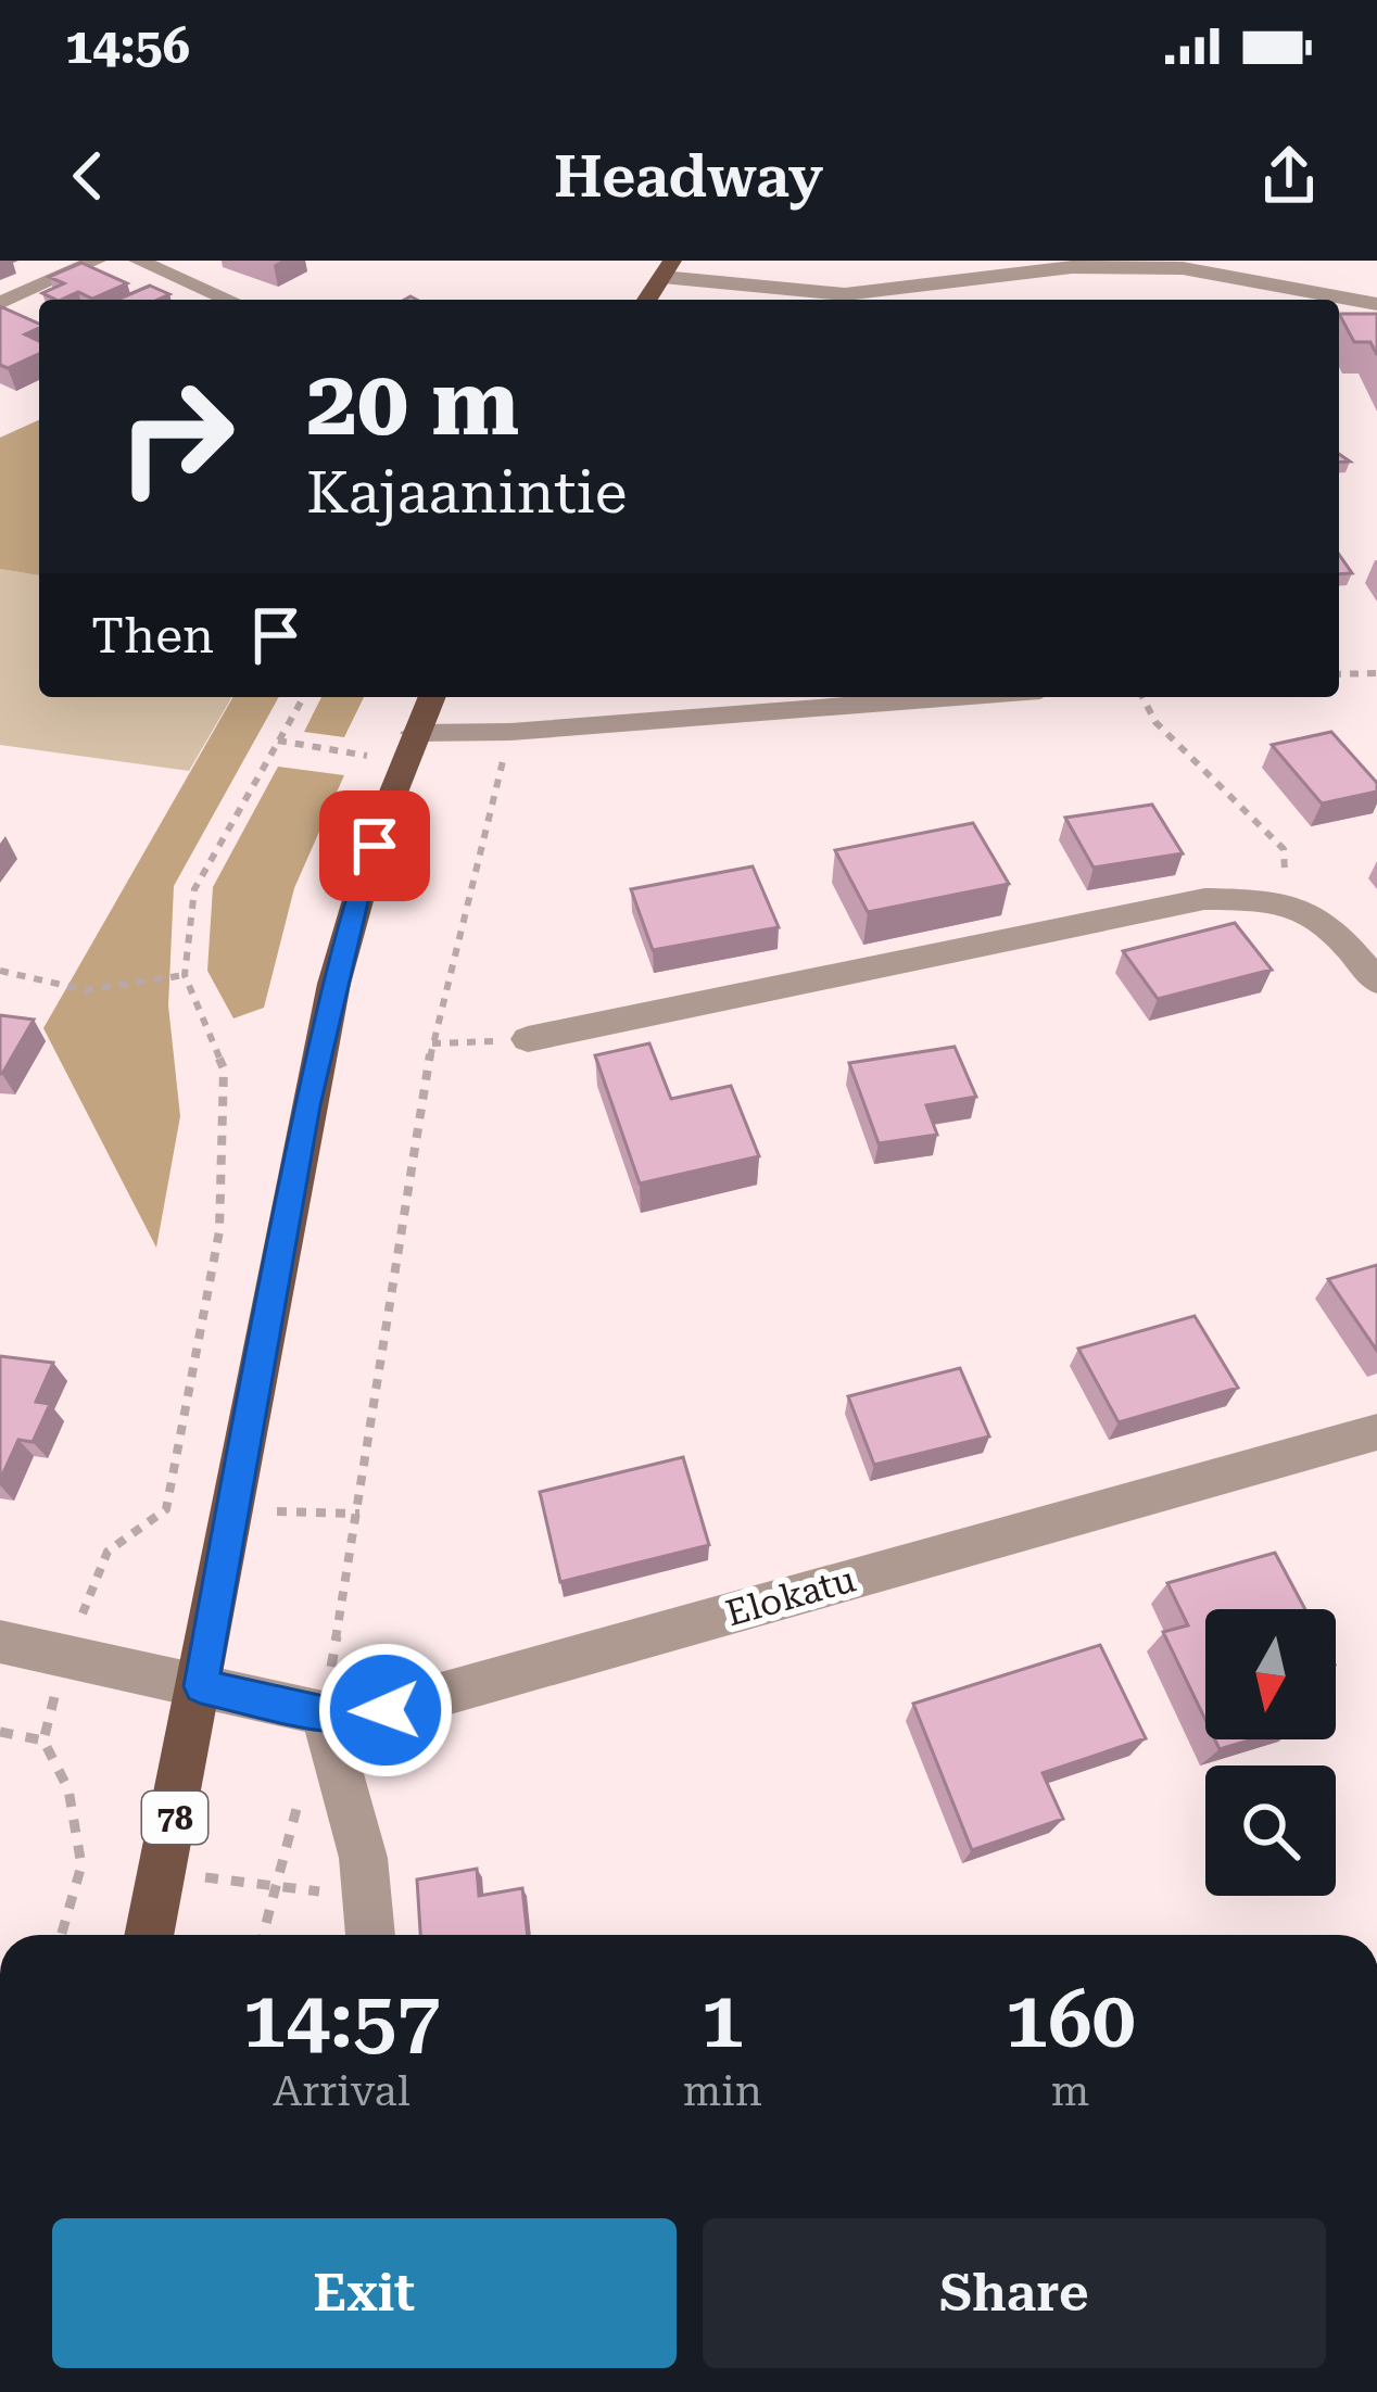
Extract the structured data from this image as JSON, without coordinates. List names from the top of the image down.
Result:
{
  "streets": {
    "main road": ["78"],
    "street": ["Elokatu"]
  },
  "crossings": [
    ["Elokatu", "78"]
  ],
  "north": "bottom",
  "page": {
    "status": "14:56",
    "header": "Headway",
    "turn": ["20 m", "Kajaanintie"],
    "then": "Then",
    "eta": [
      "14:57",
      "Arrival",
      "1",
      "min",
      "160",
      "m"
    ],
    "buttons": ["Exit", "Share"]
  }
}
